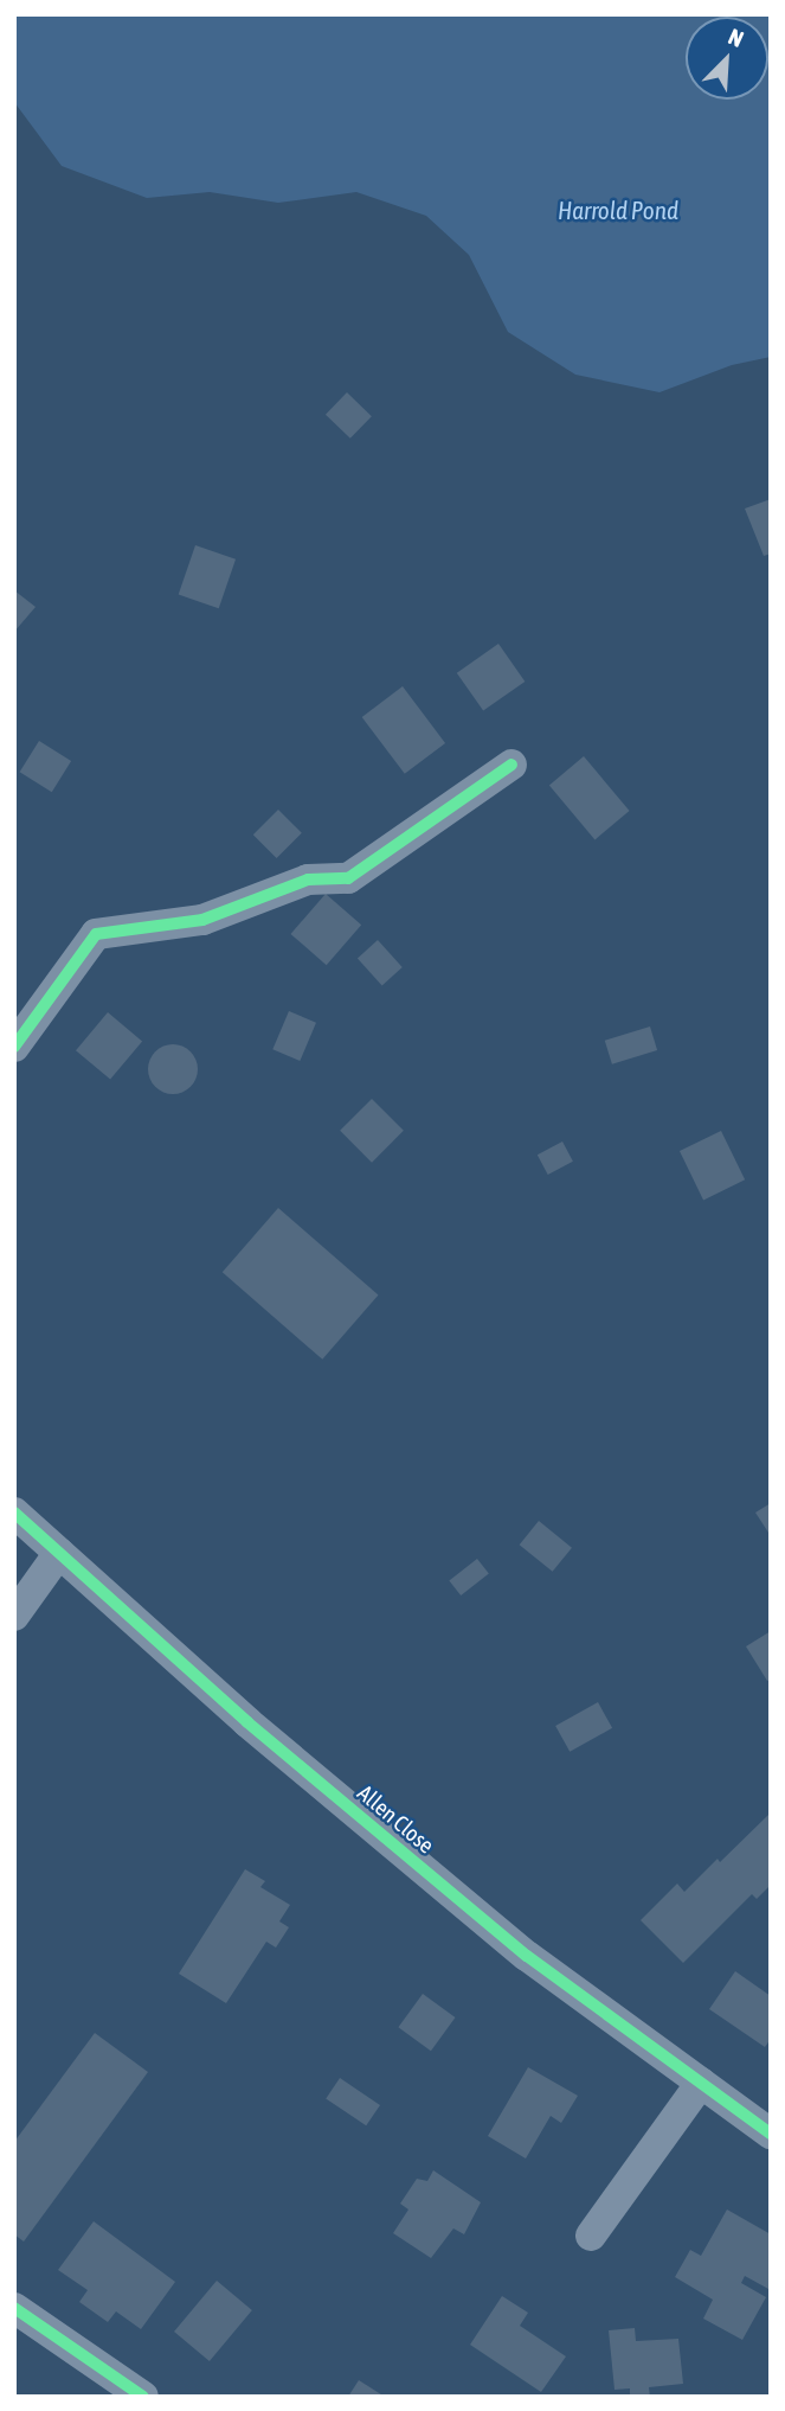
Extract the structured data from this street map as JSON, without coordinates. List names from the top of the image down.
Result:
{
  "streets": {
    "street": ["Allen Close"]
  },
  "water": ["Harrold Pond"],
  "north": "top right"
}
